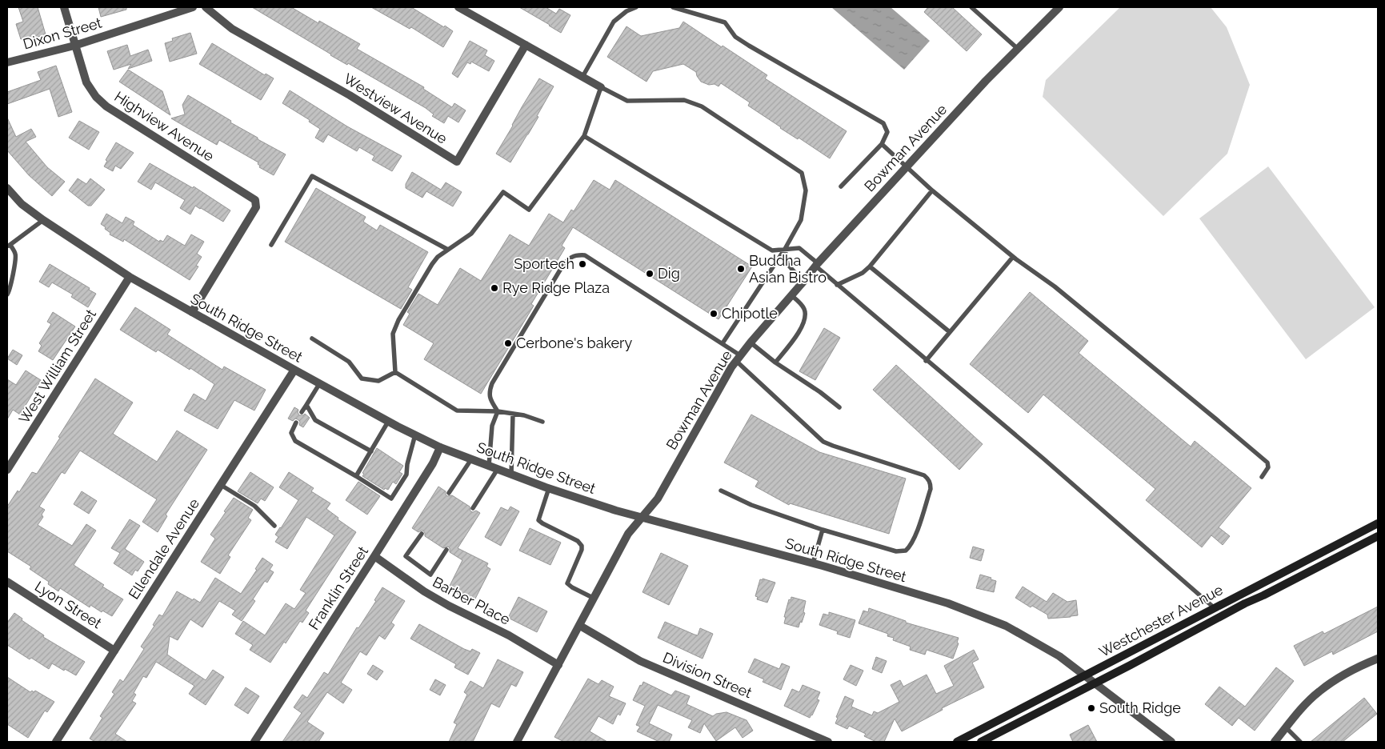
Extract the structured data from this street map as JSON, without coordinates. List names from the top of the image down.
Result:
{
  "streets": {
    "main road": ["Westchester Avenue"],
    "street": [
      "Dixon Street",
      "Westview Avenue",
      "Highview Avenue",
      "Bowman Avenue",
      "South Ridge Street",
      "West William Street",
      "Ellendale Avenue",
      "Franklin Street",
      "Barber Place",
      "Lyon Street",
      "Division Street"
    ]
  },
  "crossings": [
    ["Dixon Street", "Highview Avenue"],
    ["Highview Avenue", "South Ridge Street"],
    ["Bowman Avenue", "South Ridge Street"],
    ["Bowman Avenue", "Barber Place"],
    ["Bowman Avenue", "Division Street"],
    ["South Ridge Street", "West William Street"],
    ["South Ridge Street", "Ellendale Avenue"],
    ["South Ridge Street", "Franklin Street"],
    ["South Ridge Street", "Westchester Avenue"],
    ["Ellendale Avenue", "Lyon Street"],
    ["Franklin Street", "Barber Place"]
  ],
  "places": [
    "Sportech",
    "Buddha Asian Bistro",
    "Dig",
    "Rye Ridge Plaza",
    "Chipotle",
    "Cerbone's bakery",
    "South Ridge"
  ]
}
